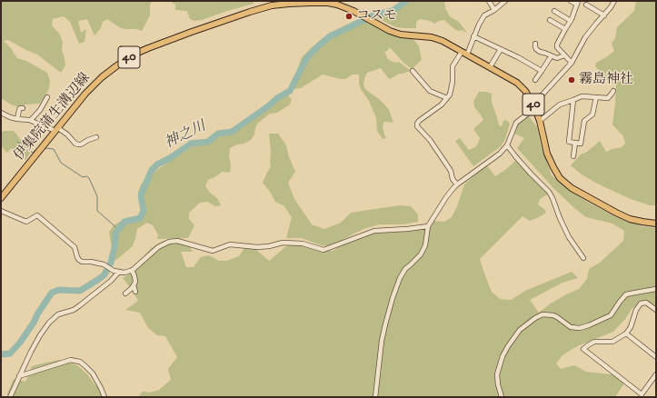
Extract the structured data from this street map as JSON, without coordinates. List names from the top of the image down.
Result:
{
  "streets": {
    "main road": ["40", "伊集院蒲生溝辺線"]
  },
  "water": ["神之川"],
  "places": ["コスモ", "霧島神社"]
}
